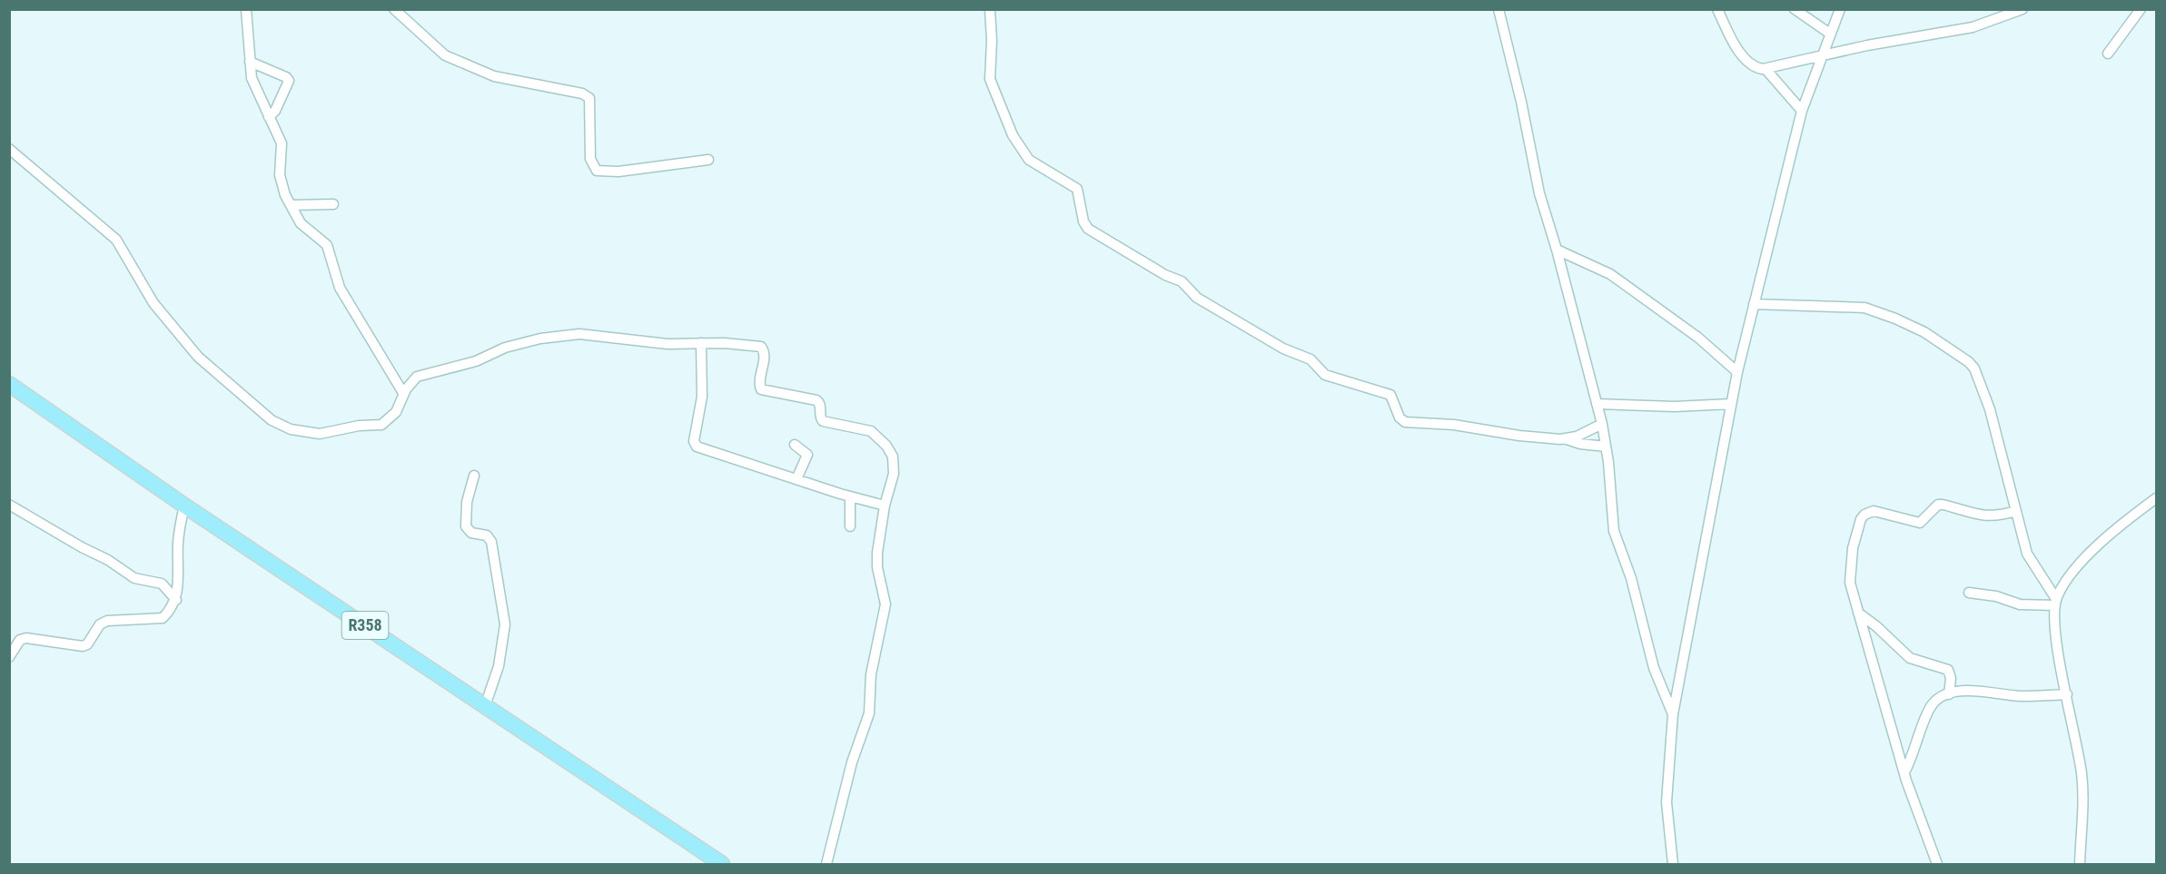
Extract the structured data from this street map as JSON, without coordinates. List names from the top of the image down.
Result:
{
  "streets": {
    "main road": ["R358"]
  }
}
